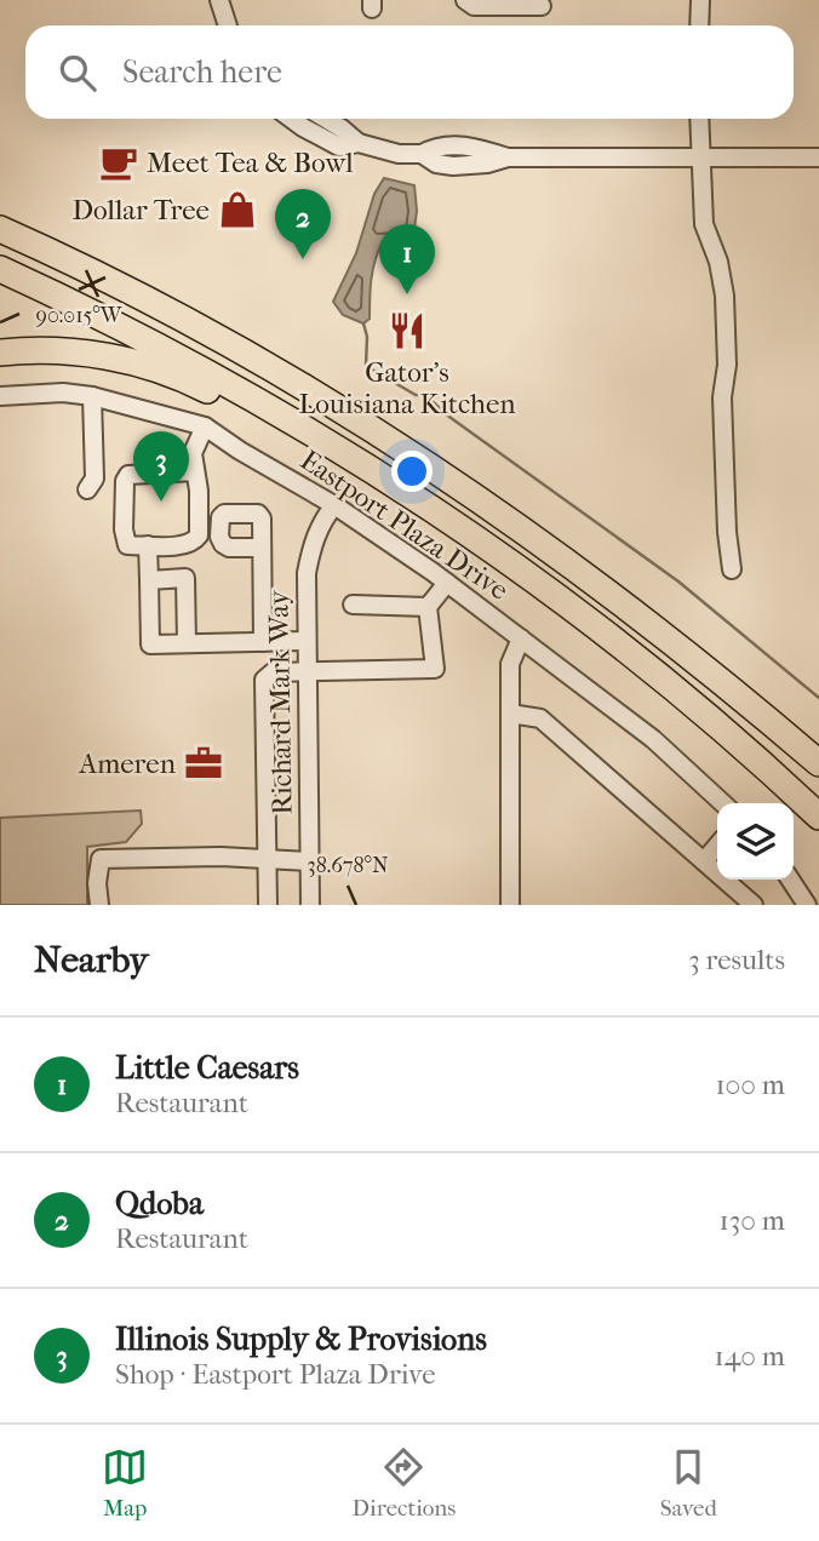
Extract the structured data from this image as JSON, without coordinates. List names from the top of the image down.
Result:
{
  "streets": {
    "street": ["Eastport Plaza Drive", "Richard Mark Way"]
  },
  "crossings": [
    ["Eastport Plaza Drive", "Richard Mark Way"]
  ],
  "places": {
    "cafe": ["Meet Tea & Bowl"],
    "shop": ["Dollar Tree"],
    "restaurant": ["Gator's Louisiana Kitchen"],
    "office": ["Ameren"]
  },
  "page": {
    "search": "Search here",
    "pins": ["2", "1", "3"],
    "heading": ["Nearby", "3 results"],
    "list": [
      {
        "mark": "1",
        "name": "Little Caesars",
        "note": "Restaurant",
        "value": "100 m"
      },
      {
        "mark": "2",
        "name": "Qdoba",
        "note": "Restaurant",
        "value": "130 m"
      },
      {
        "mark": "3",
        "name": "Illinois Supply & Provisions",
        "note": "Shop · Eastport Plaza Drive",
        "value": "140 m"
      }
    ],
    "nav": ["Map", "Directions", "Saved"]
  },
  "coordinates": ["90.015°W", "38.678°N"]
}
